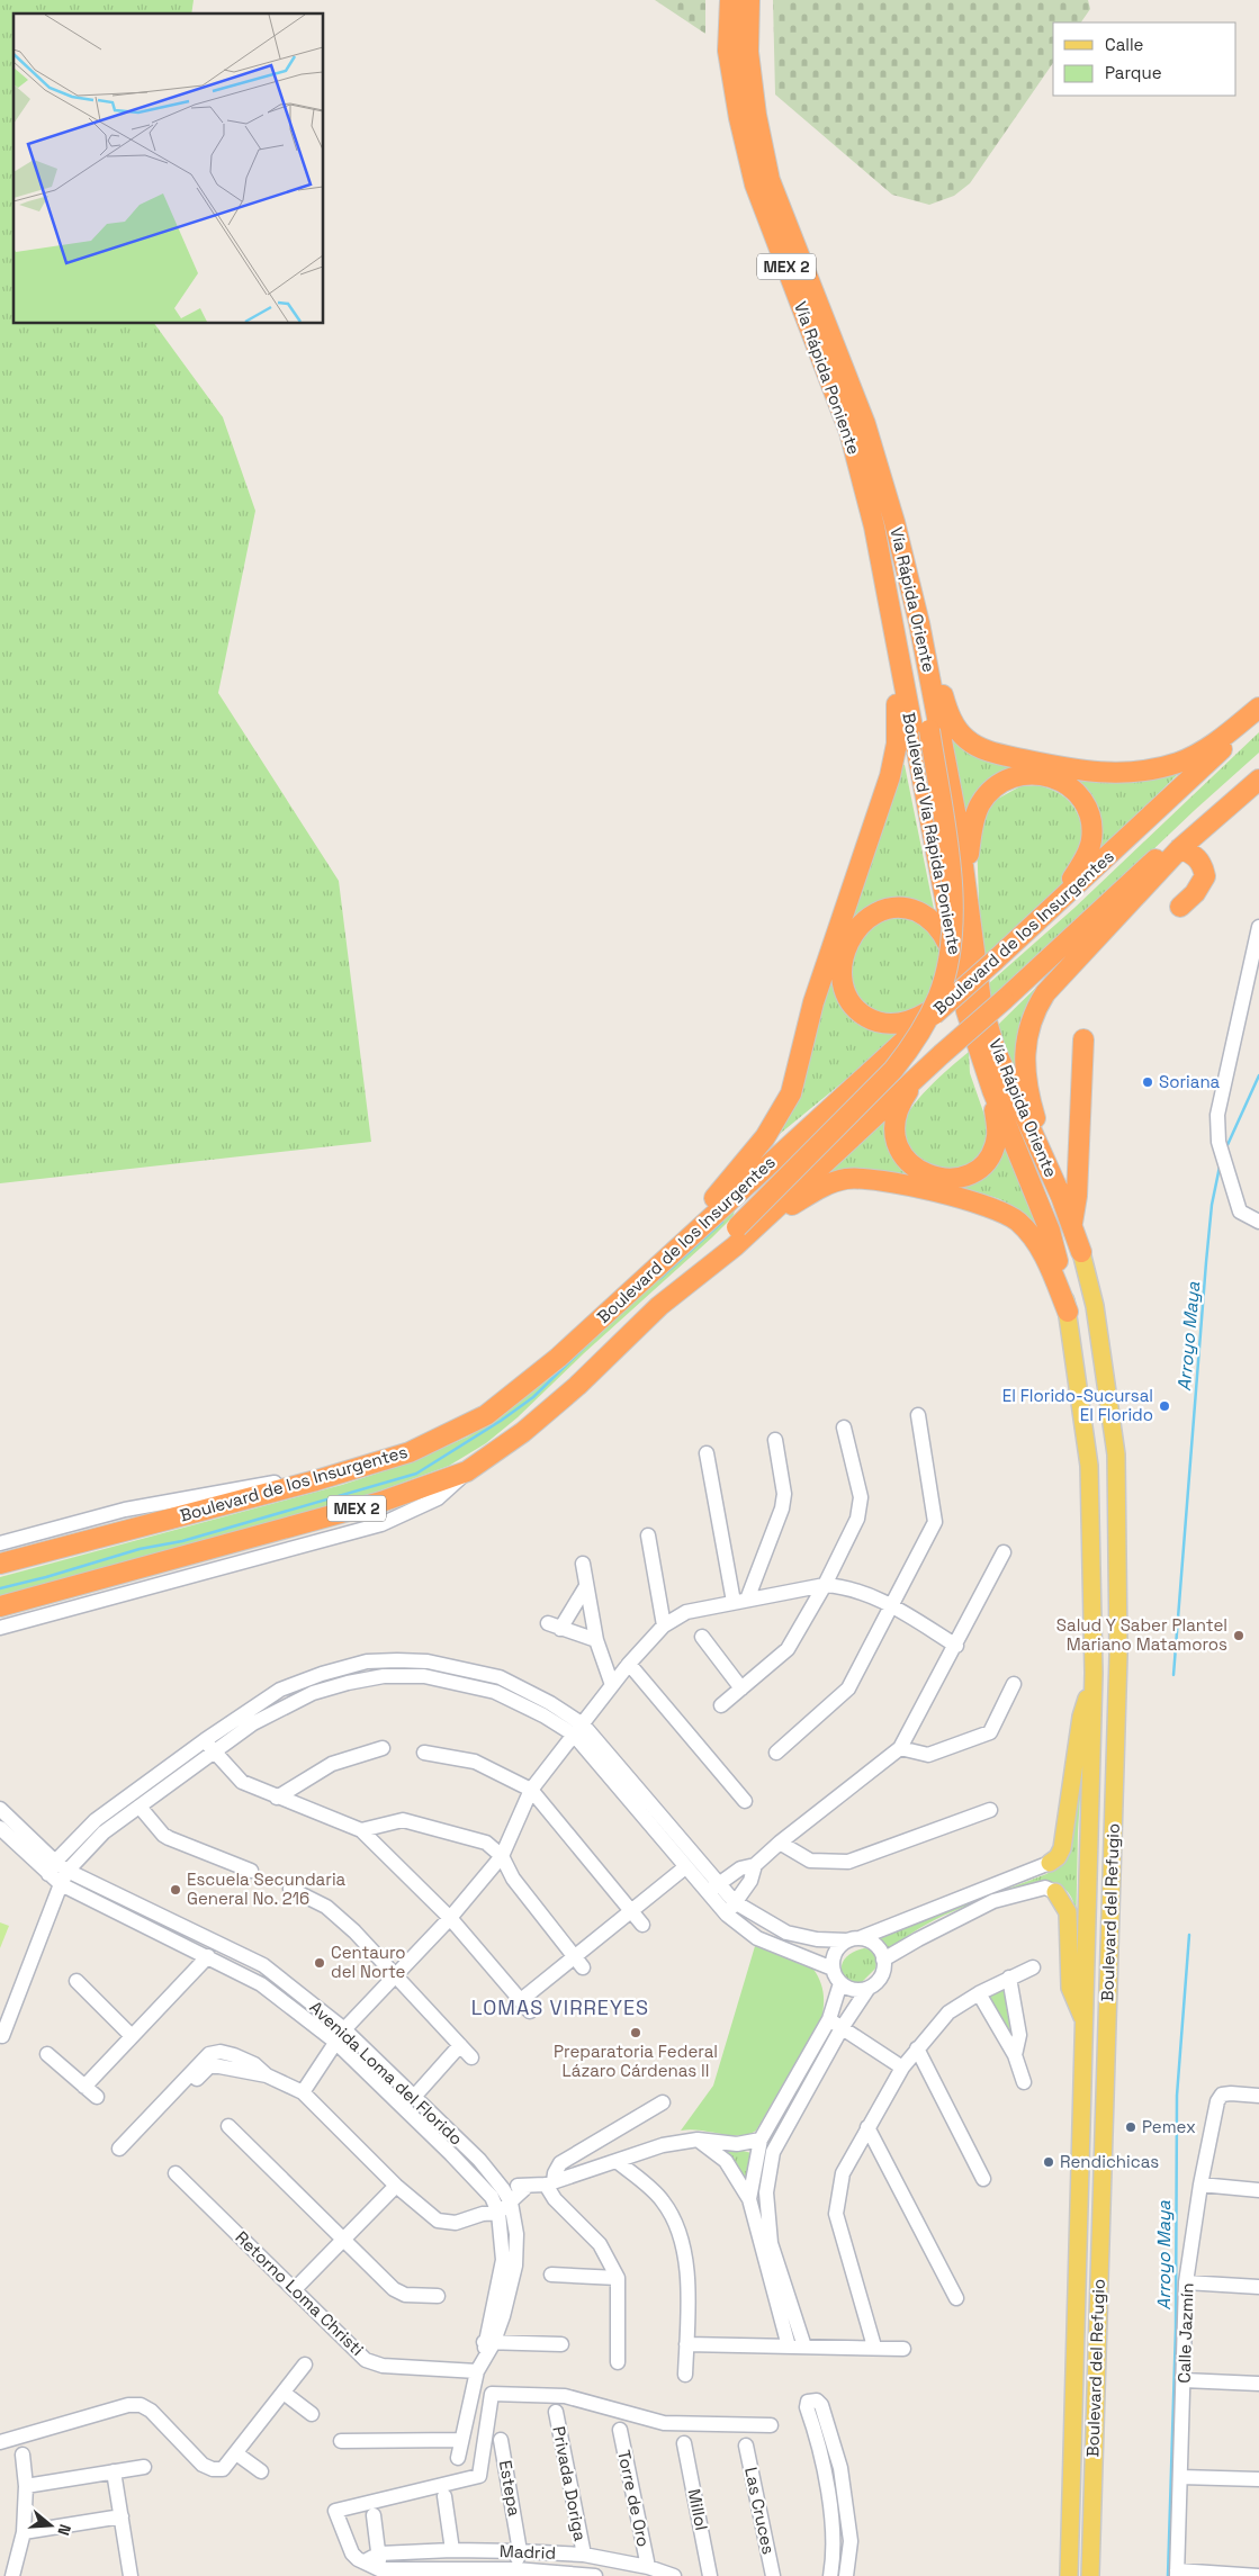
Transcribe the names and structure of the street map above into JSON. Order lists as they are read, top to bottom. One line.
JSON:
{"streets":{"highway":["MEX 2","Vía Rápida Poniente","Vía Rápida Oriente","Boulevard Vía Rápida Poniente","Boulevard de los Insurgentes"],"main road":["Boulevard del Refugio"],"street":["Avenida Loma del Florido","Retorno Loma Christi","Calle Jazmín","Privada Doriga","Estepa","Torre de Oro","Millol","Las Cruces","Madrid"]},"crossings":[["Vía Rápida Poniente","Boulevard Vía Rápida Poniente"],["Boulevard Vía Rápida Poniente","Boulevard del Refugio"],["Avenida Loma del Florido","Retorno Loma Christi"],["Privada Doriga","Madrid"],["Estepa","Madrid"],["Torre de Oro","Madrid"]],"districts":["LOMAS VIRREYES"],"water":["Arroyo Maya"],"places":["Soriana","El Florido-Sucursal El Florido","Salud Y Saber Plantel Mariano Matamoros","Escuela Secundaria General No. 216","Centauro del Norte","Preparatoria Federal Lázaro Cárdenas ll","Pemex","Rendichicas"],"legend":["Calle","Parque"],"north":"right"}
